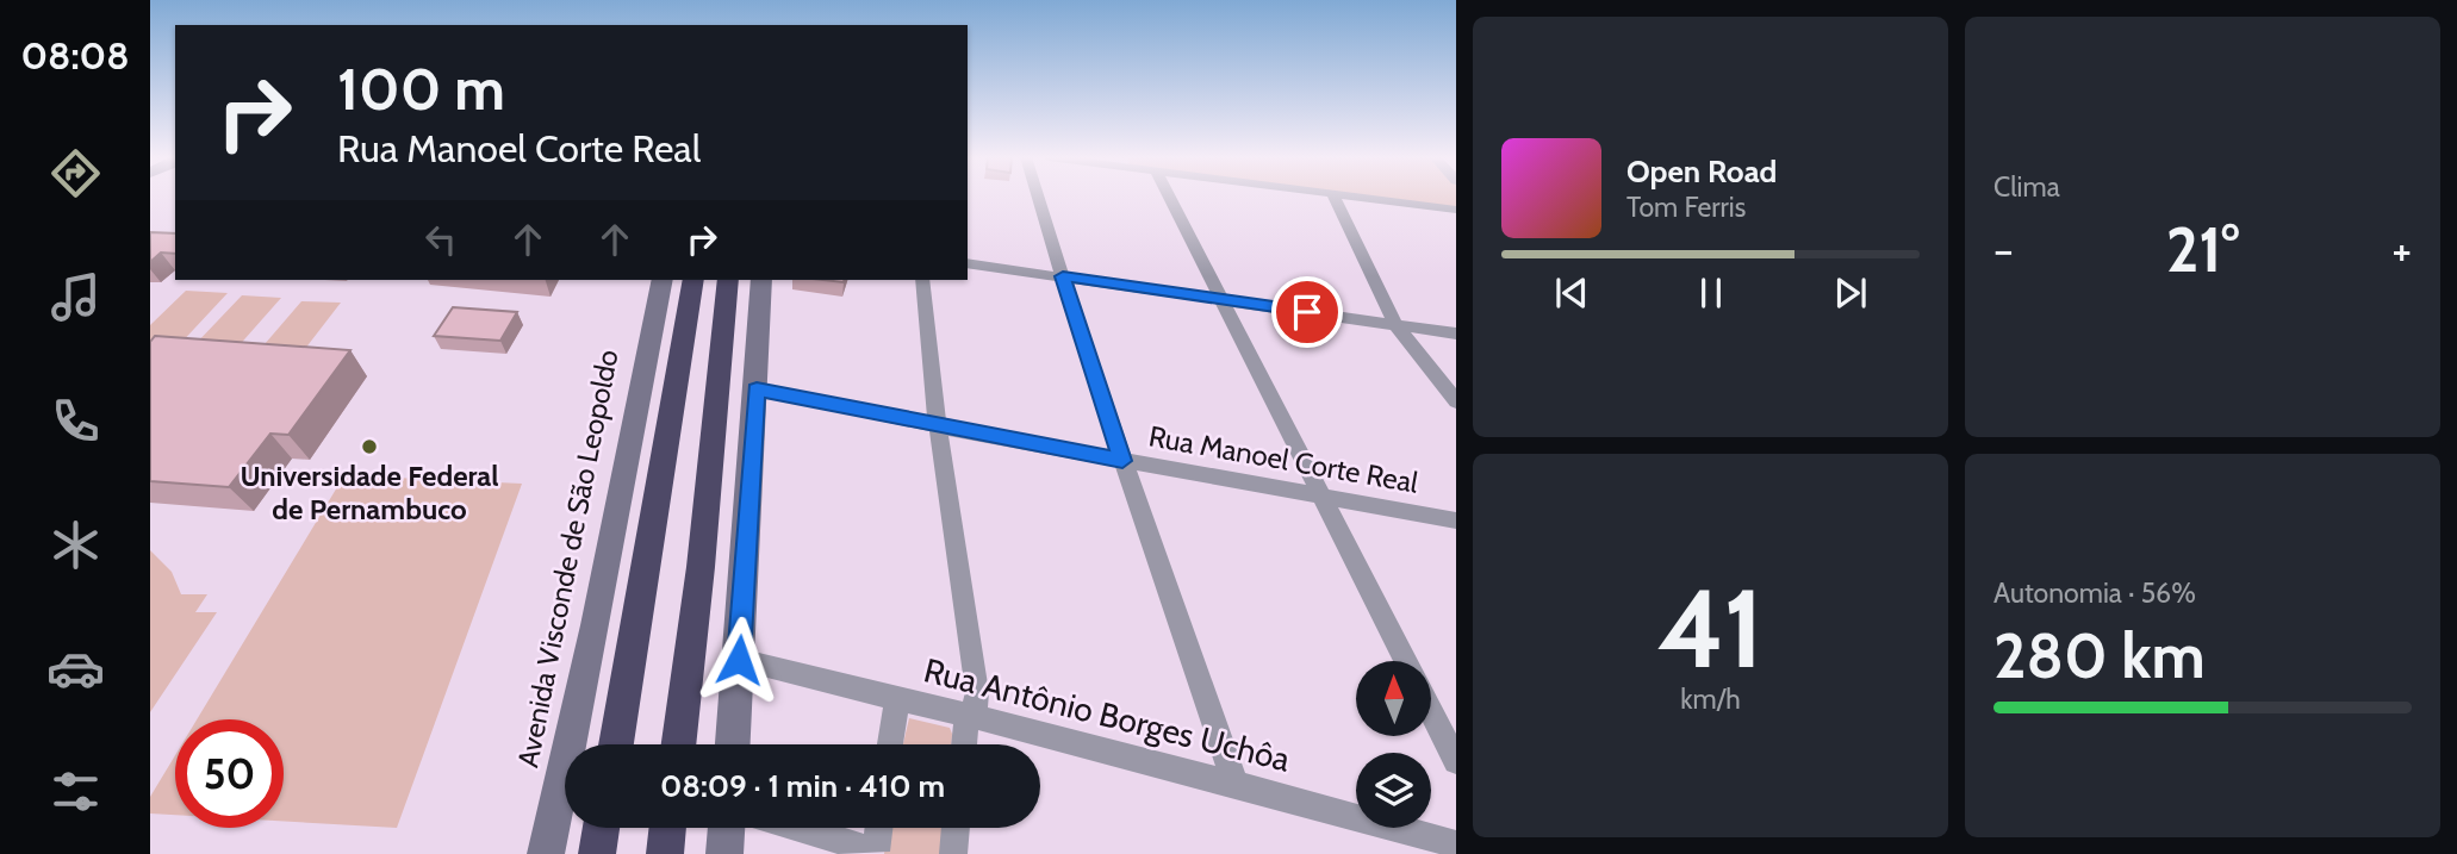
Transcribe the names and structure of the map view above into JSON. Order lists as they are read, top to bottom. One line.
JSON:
{"streets":{"main road":["Avenida Visconde de São Leopoldo"],"street":["Rua Manoel Corte Real","Rua Antônio Borges Uchôa"]},"places":["Universidade Federal de Pernambuco"],"north":"top","page":{"tabs":"08:08","tile":["Clima",["41","km/h"],["Autonomia · 56%","280 km"]],"turn":["100 m","Rua Manoel Corte Real"],"song":["Open Road","Tom Ferris"],"heat":["−","21°","+"],"limit":"50","trip":"08:09 · 1 min · 410 m"}}
